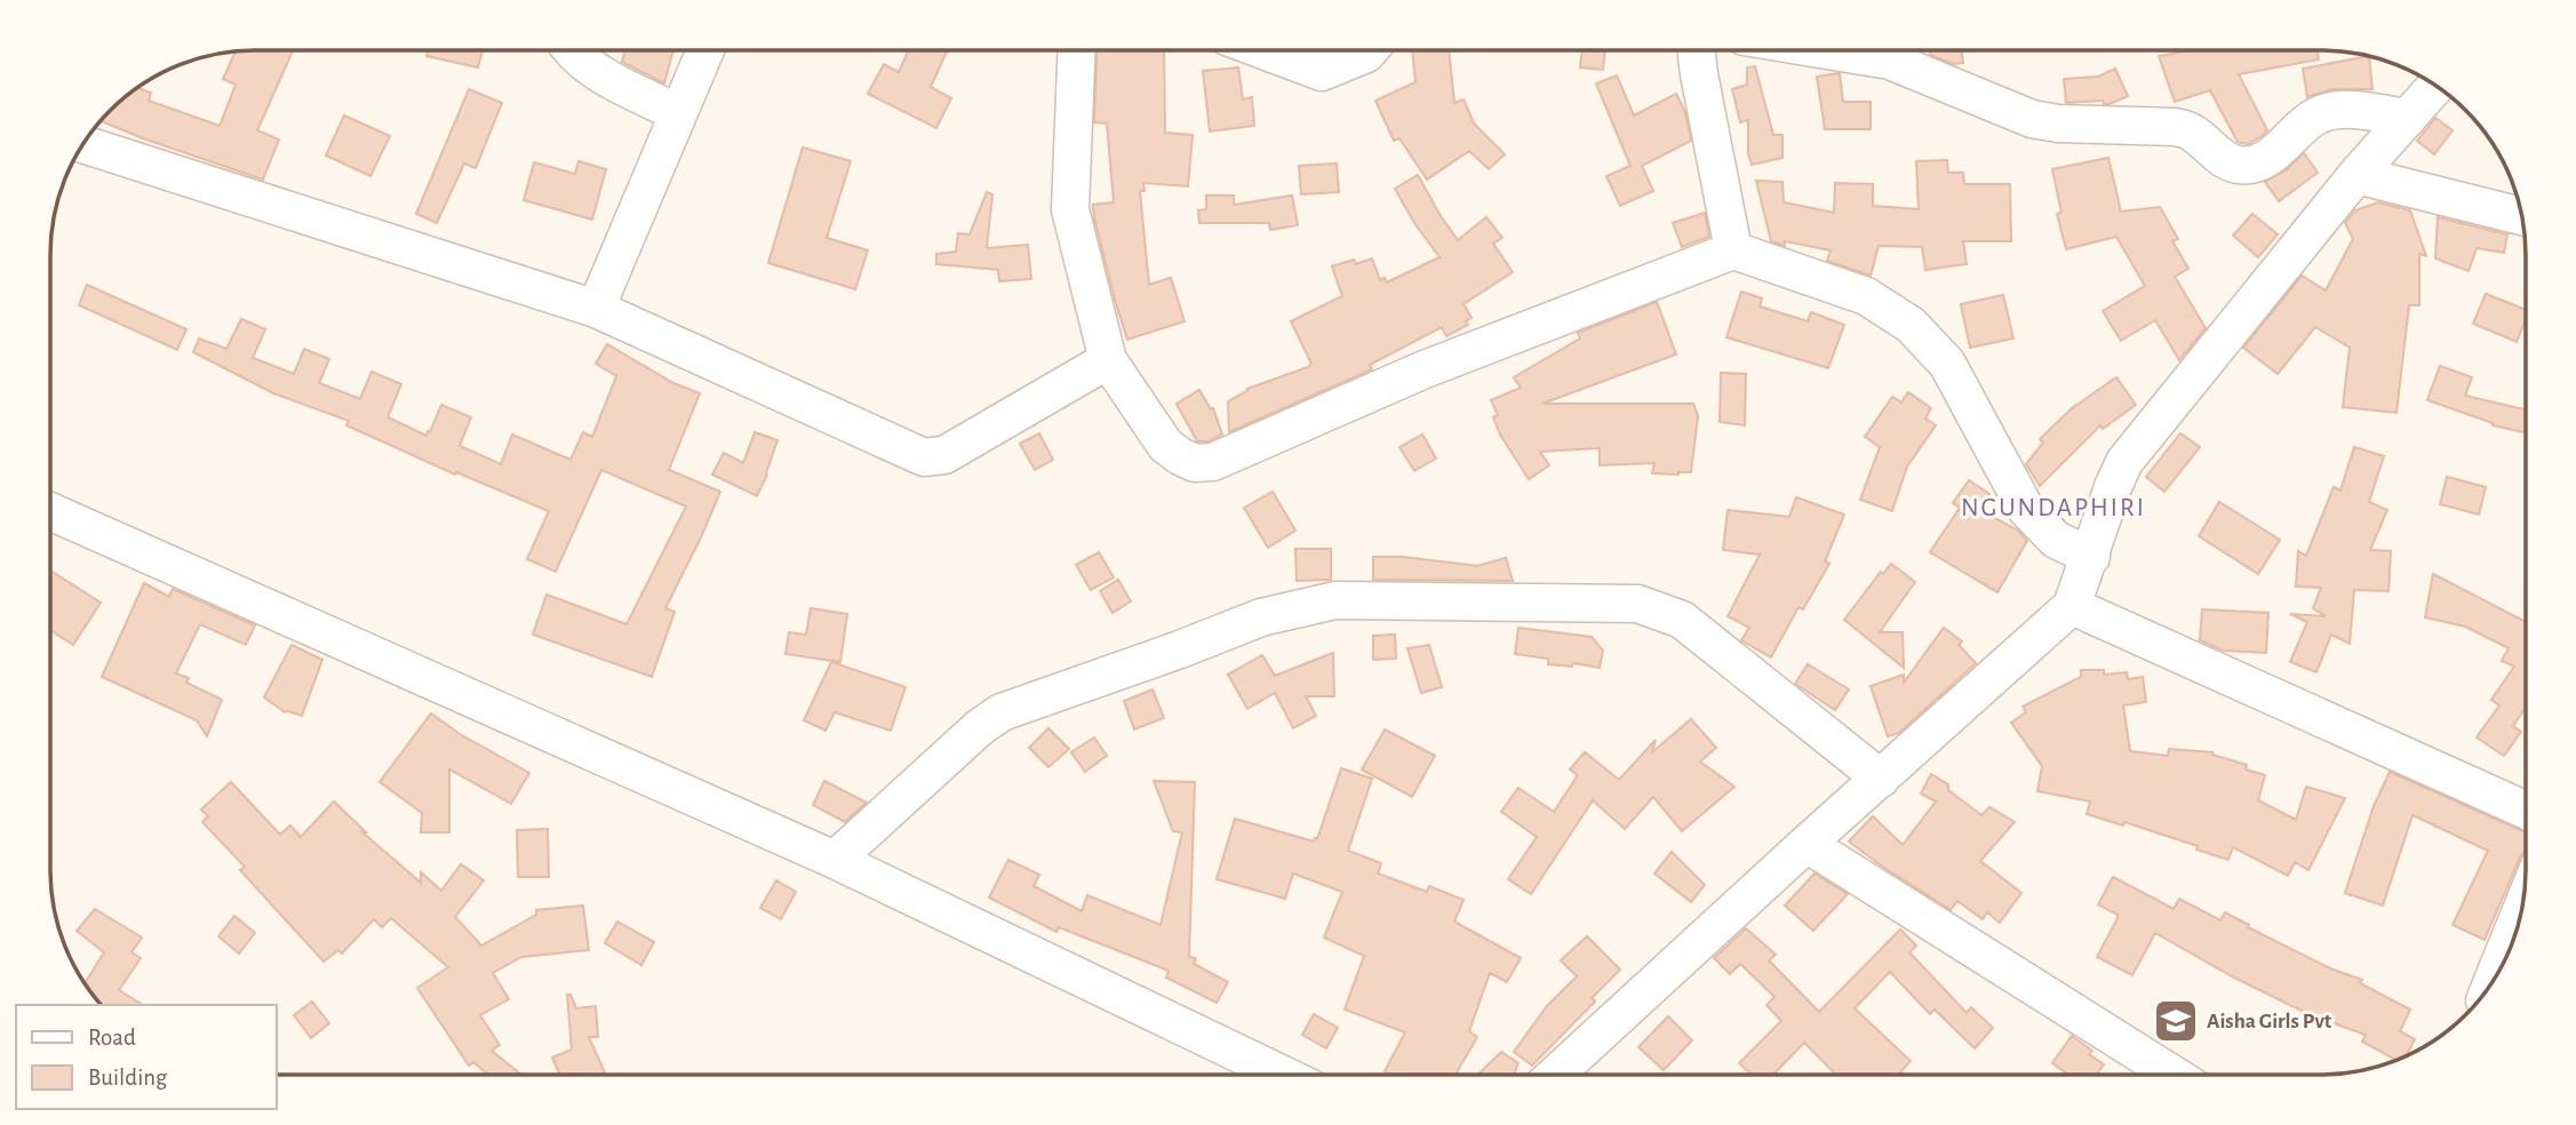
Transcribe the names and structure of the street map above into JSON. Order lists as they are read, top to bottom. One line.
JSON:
{"districts":["NGUNDAPHIRI"],"places":{"school or university":["Aisha Girls Pvt"]},"legend":["Road","Building"]}
